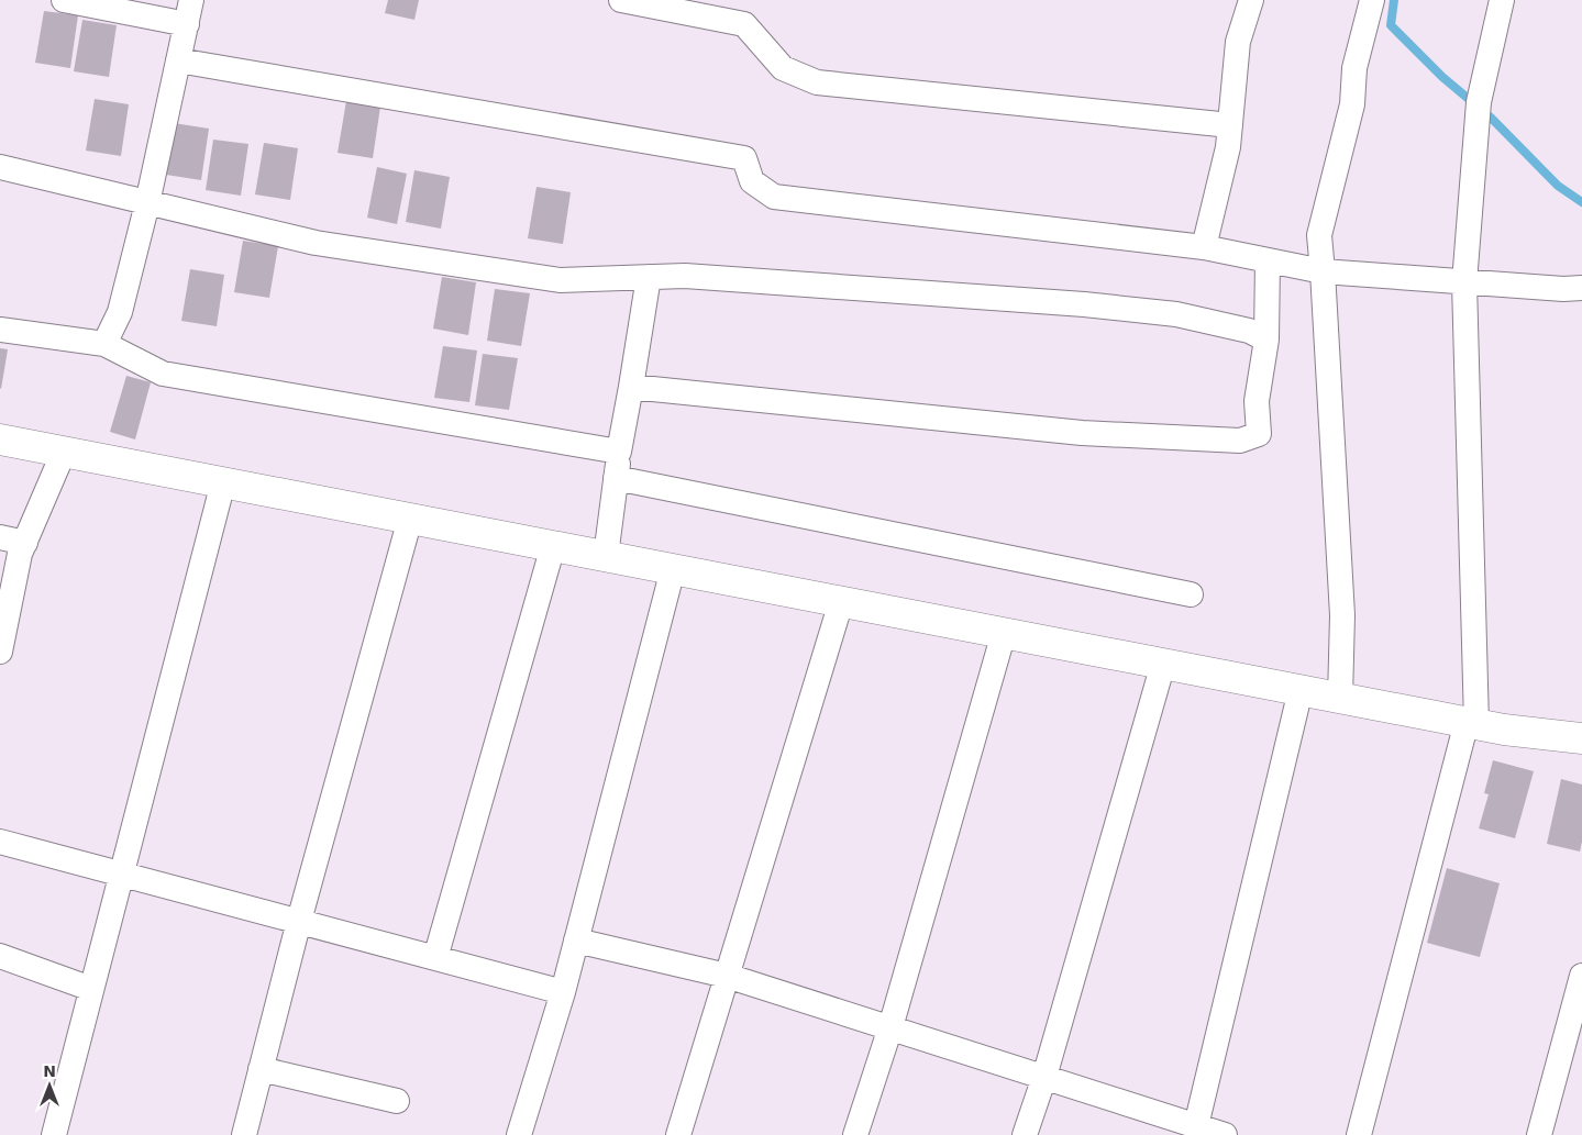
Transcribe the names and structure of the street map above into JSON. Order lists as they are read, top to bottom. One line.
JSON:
{"north":"top"}
